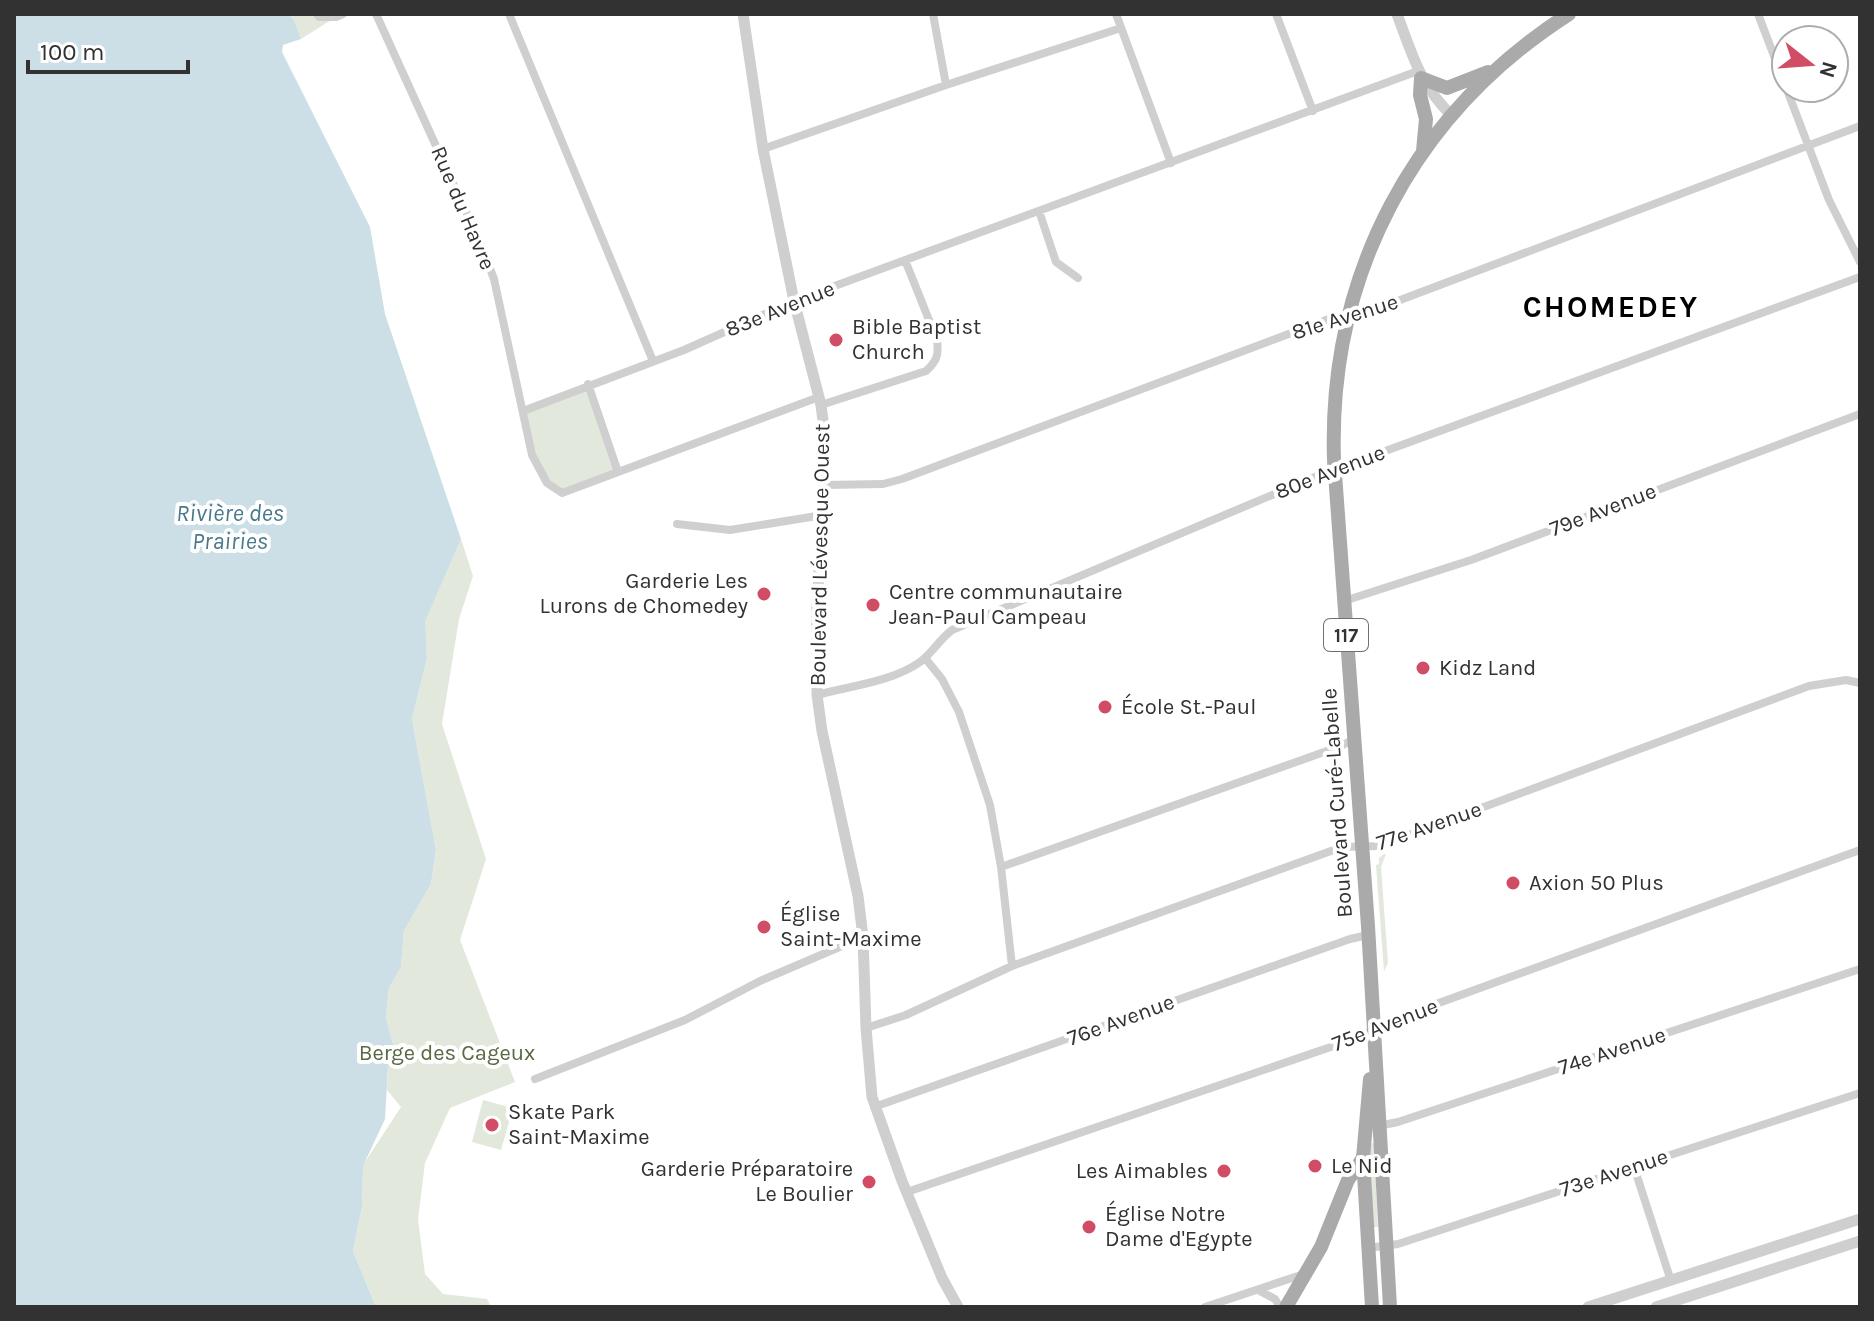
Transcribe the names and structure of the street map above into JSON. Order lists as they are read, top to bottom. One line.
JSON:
{"streets":{"main road":["117","Boulevard Curé-Labelle"],"street":["Rue du Havre","83e Avenue","81e Avenue","80e Avenue","79e Avenue","Boulevard Lévesque Ouest","77e Avenue","76e Avenue","75e Avenue","74e Avenue","73e Avenue"]},"crossings":[["Rue du Havre","83e Avenue"],["83e Avenue","Boulevard Lévesque Ouest"],["81e Avenue","Boulevard Lévesque Ouest"],["81e Avenue","Boulevard Curé-Labelle"],["80e Avenue","Boulevard Lévesque Ouest"],["80e Avenue","Boulevard Curé-Labelle"],["79e Avenue","Boulevard Curé-Labelle"],["Boulevard Lévesque Ouest","77e Avenue"],["Boulevard Lévesque Ouest","76e Avenue"],["Boulevard Lévesque Ouest","75e Avenue"],["Boulevard Curé-Labelle","77e Avenue"],["Boulevard Curé-Labelle","76e Avenue"],["Boulevard Curé-Labelle","75e Avenue"],["Boulevard Curé-Labelle","74e Avenue"],["Boulevard Curé-Labelle","73e Avenue"]],"districts":["CHOMEDEY"],"water":["Rivière des Prairies"],"parks":["Berge des Cageux"],"places":["Bible Baptist Church","Garderie Les Lurons de Chomedey","Centre communautaire Jean-Paul Campeau","Kidz Land","École St.-Paul","Axion 50 Plus","Église Saint-Maxime","Skate Park Saint-Maxime","Le Nid","Les Aimables","Garderie Préparatoire Le Boulier","Église Notre Dame d'Egypte"],"scale_bar":"100 m","north":"right"}
